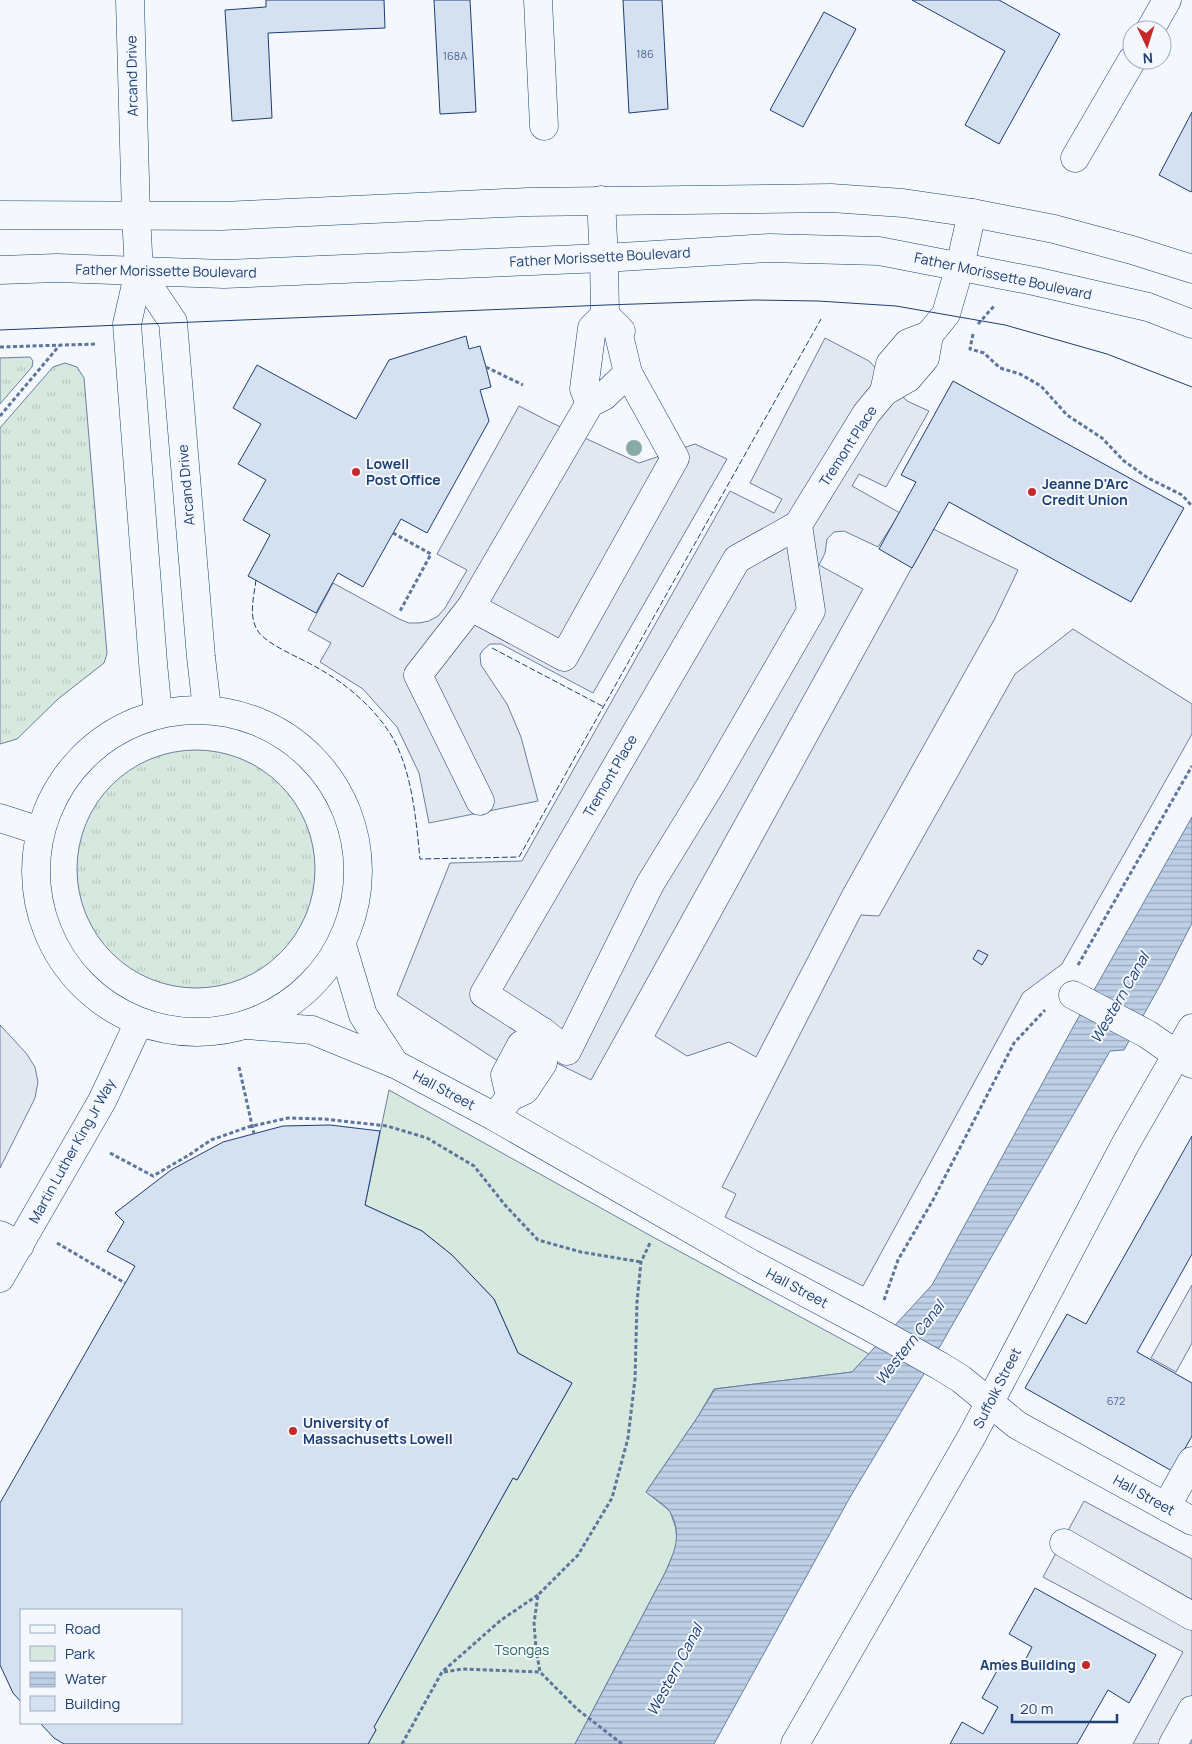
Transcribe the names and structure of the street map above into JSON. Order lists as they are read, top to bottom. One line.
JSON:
{"streets":{"street":["Arcand Drive","Father Morissette Boulevard","Tremont Place","Hall Street","Martin Luther King Jr Way","Suffolk Street"]},"crossings":[["Arcand Drive","Father Morissette Boulevard"],["Father Morissette Boulevard","Tremont Place"],["Hall Street","Suffolk Street"]],"water":["Western Canal"],"parks":["Tsongas"],"places":["Lowell Post Office","Jeanne D'Arc Credit Union","University of Massachusetts Lowell","Ames Building"],"house_numbers":["186","168A","672"],"legend":["Road","Park","Water","Building"],"scale_bar":"20 m","north":"bottom"}
